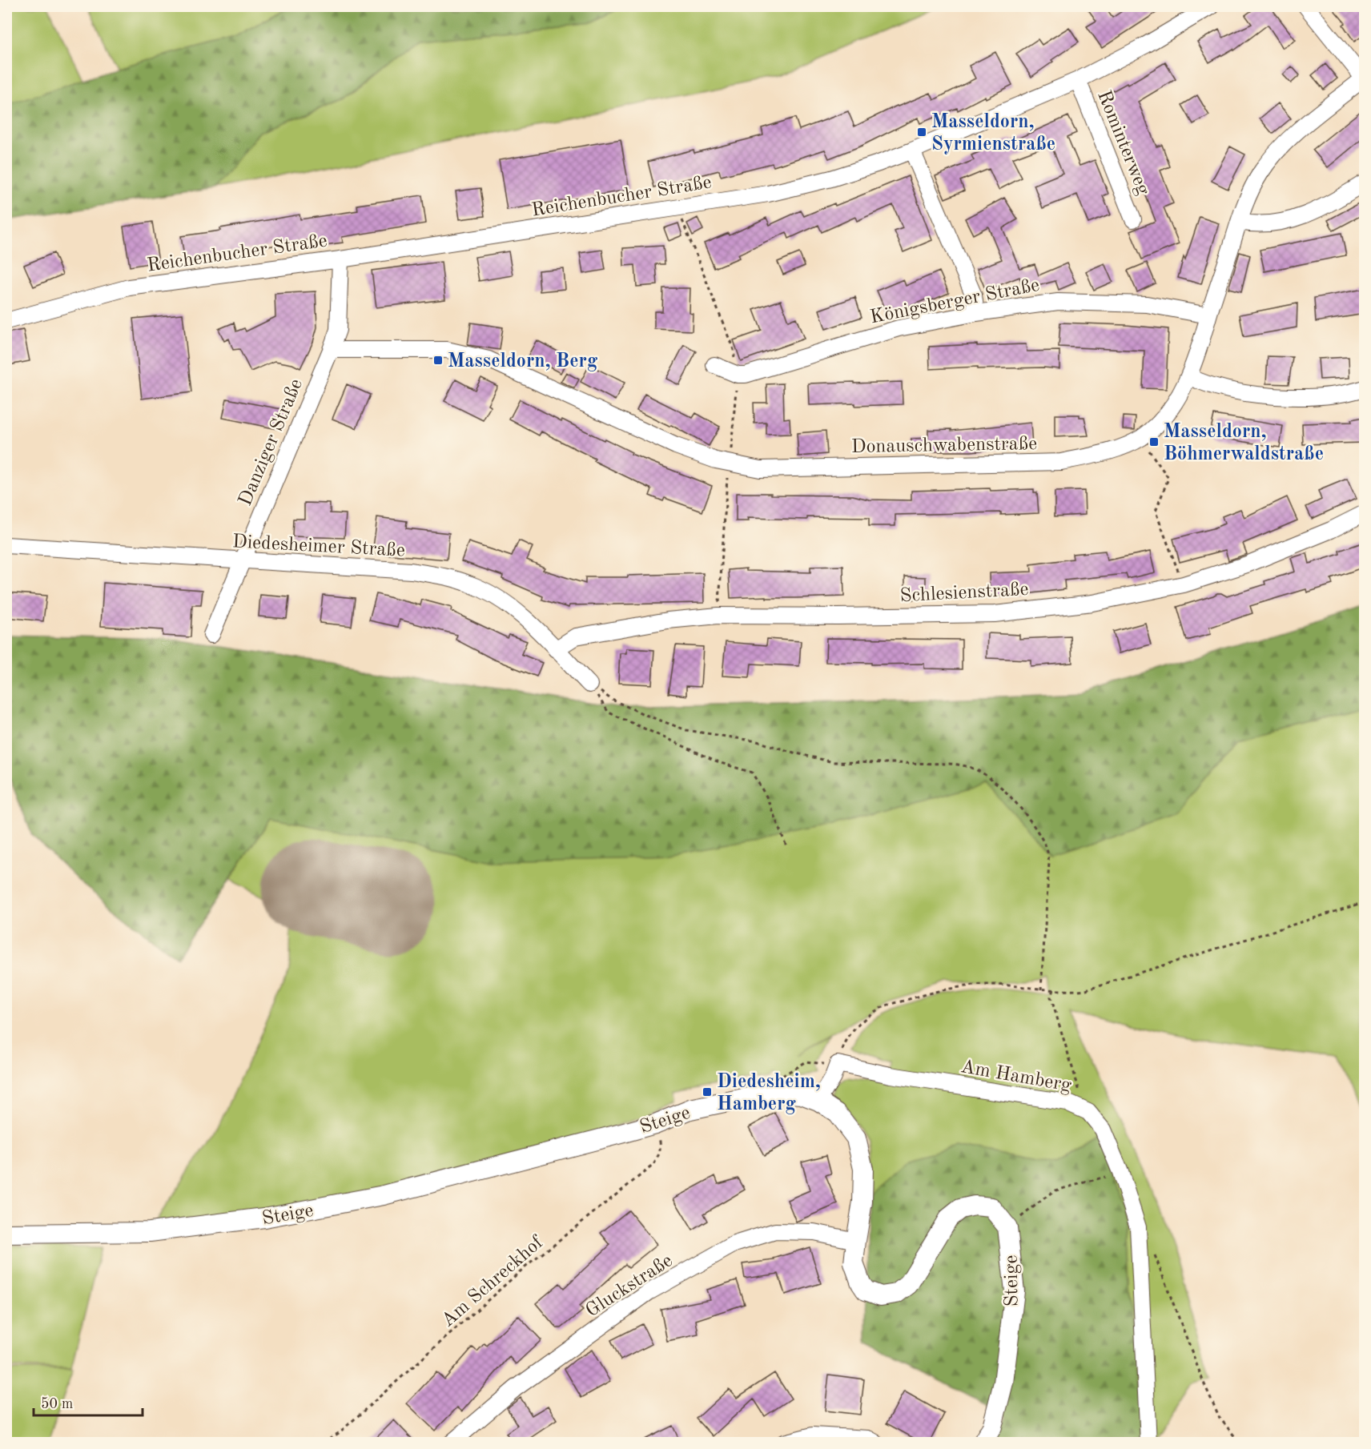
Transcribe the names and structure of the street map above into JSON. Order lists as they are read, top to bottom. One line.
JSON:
{"streets":{"street":["Rominterweg","Reichenbucher Straße","Königsberger Straße","Danziger Straße","Donauschwabenstraße","Diedesheimer Straße","Schlesienstraße","Am Hamberg","Steige","Gluckstraße"],"path":["Am Schreckhof"]},"crossings":[["Rominterweg","Reichenbucher Straße"],["Reichenbucher Straße","Danziger Straße"],["Königsberger Straße","Donauschwabenstraße"],["Danziger Straße","Donauschwabenstraße"],["Danziger Straße","Diedesheimer Straße"],["Diedesheimer Straße","Schlesienstraße"],["Steige","Gluckstraße"]],"places":{"transit":["Masseldorn, Syrmienstraße","Masseldorn, Berg","Masseldorn, Böhmerwaldstraße","Diedesheim, Hamberg"]},"scale_bar":"50 m"}
